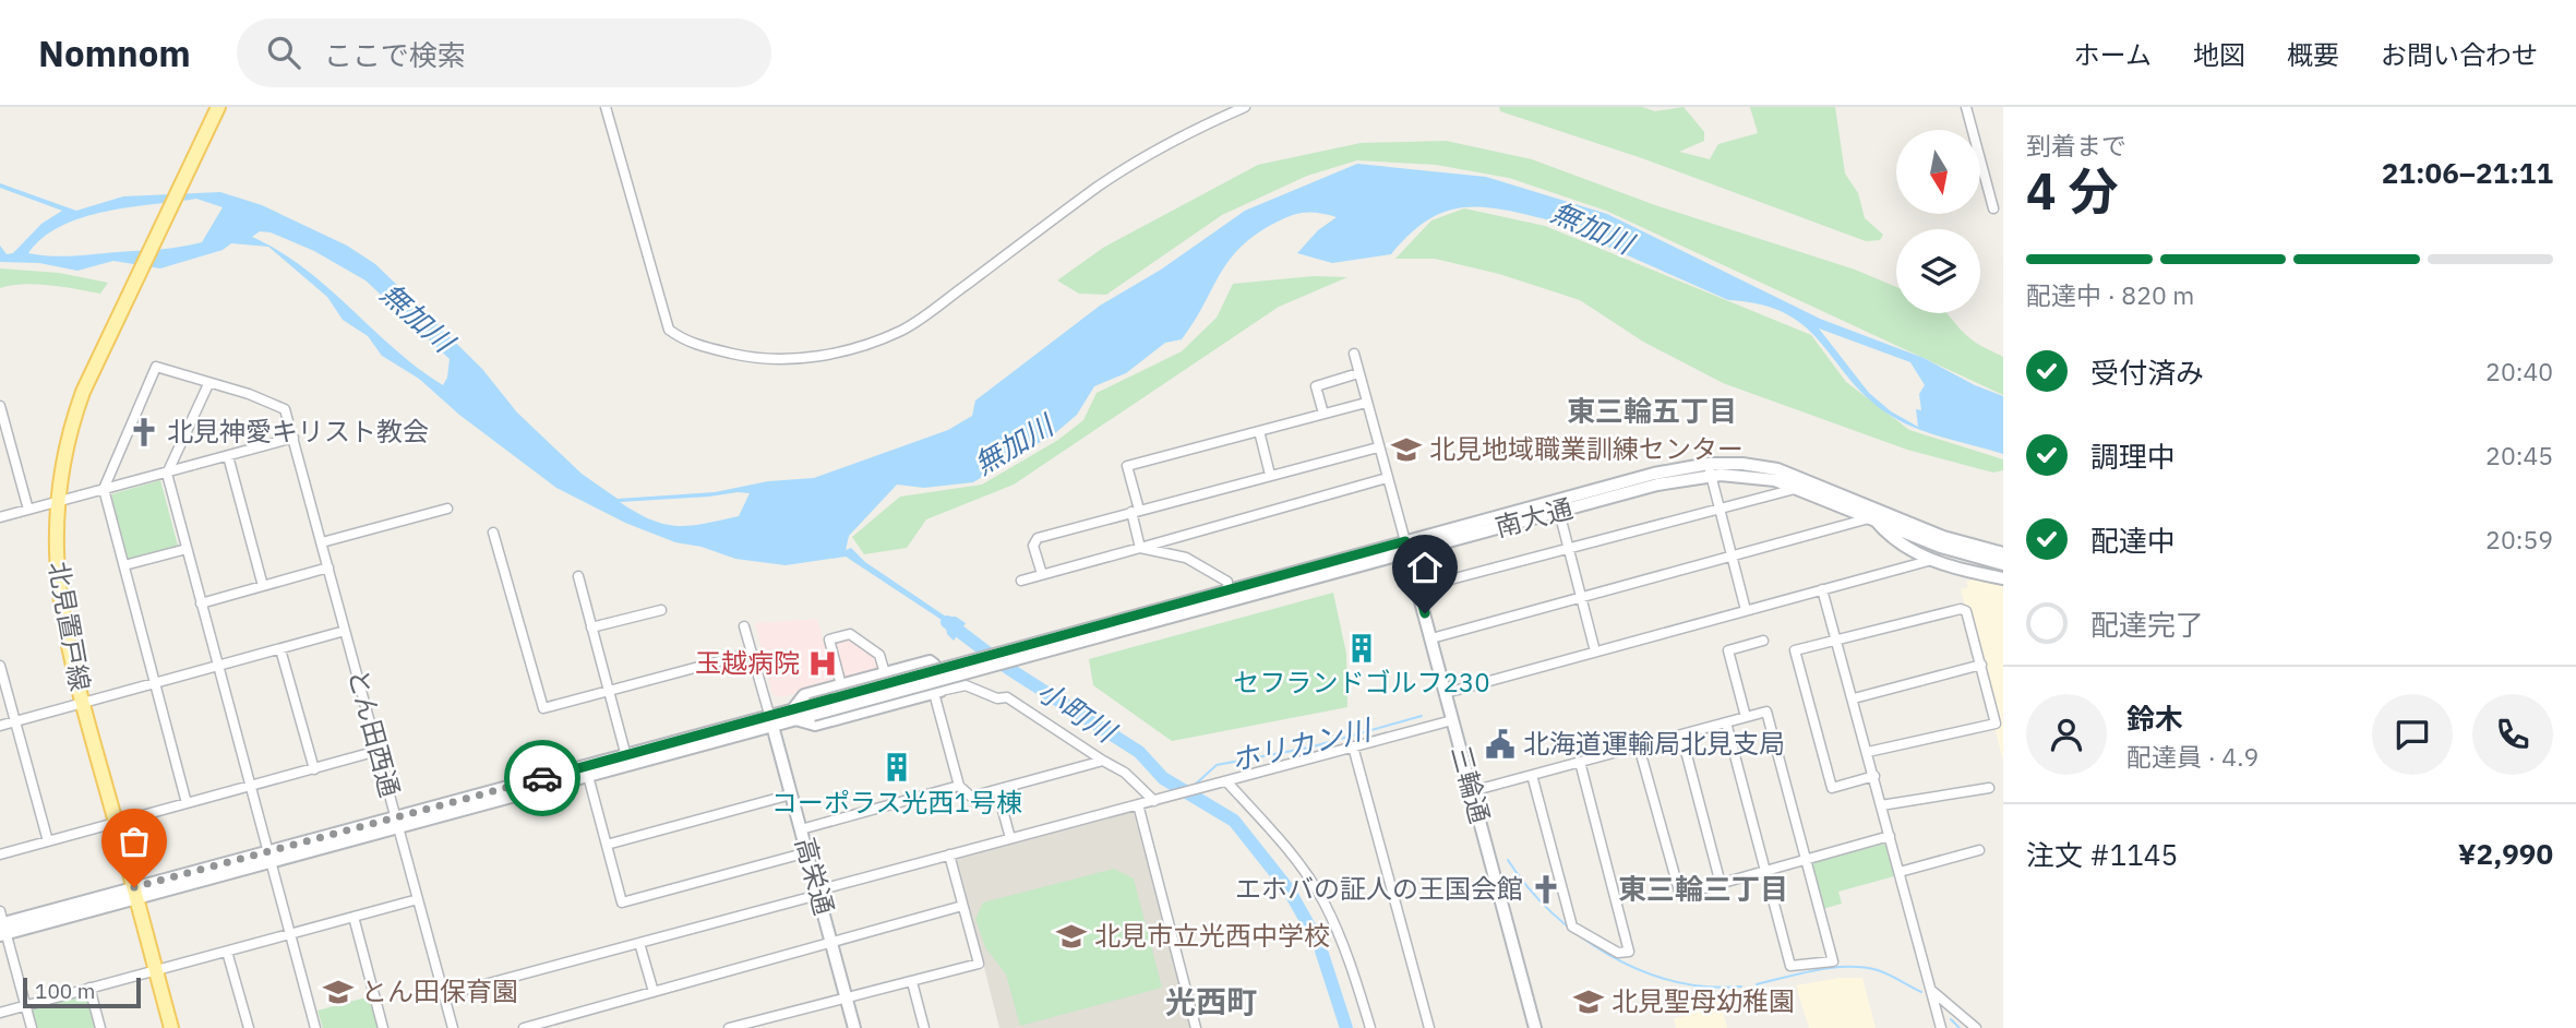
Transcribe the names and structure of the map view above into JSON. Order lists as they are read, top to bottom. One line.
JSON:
{"streets":{"main road":["北見置戸線"],"street":["南大通","とん田西通","三輪通","高栄通"]},"crossings":[["南大通","北見置戸線"],["南大通","とん田西通"],["南大通","三輪通"],["南大通","高栄通"]],"districts":["東三輪五丁目","東三輪三丁目","光西町"],"water":["無加川","小町川","ホリカン川"],"places":{"church":["北見神愛キリスト教会","エホバの証人の王国会館"],"school or university":["北見地域職業訓練センター","北見市立光西中学校","とん田保育園","北見聖母幼稚園"],"building":["セフランドゴルフ230","コーポラス光西1号棟"],"hospital":["玉越病院"],"public building":["北海道運輸局北見支局"]},"scale_bar":"100 m","north":"bottom","page":{"header":"Nomnom","search":"ここで検索","nav":["ホーム","地図","概要","お問い合わせ"],"heading":["4 分","到着まで","21:06–21:11"],"panel":["鈴木","配達員 · 4.9","注文 #1145","¥2,990"],"bar":"配達中 · 820 m","list":[["受付済み","20:40"],["調理中","20:45"],["配達中","20:59"],"配達完了"],"scale":"100 m"}}
